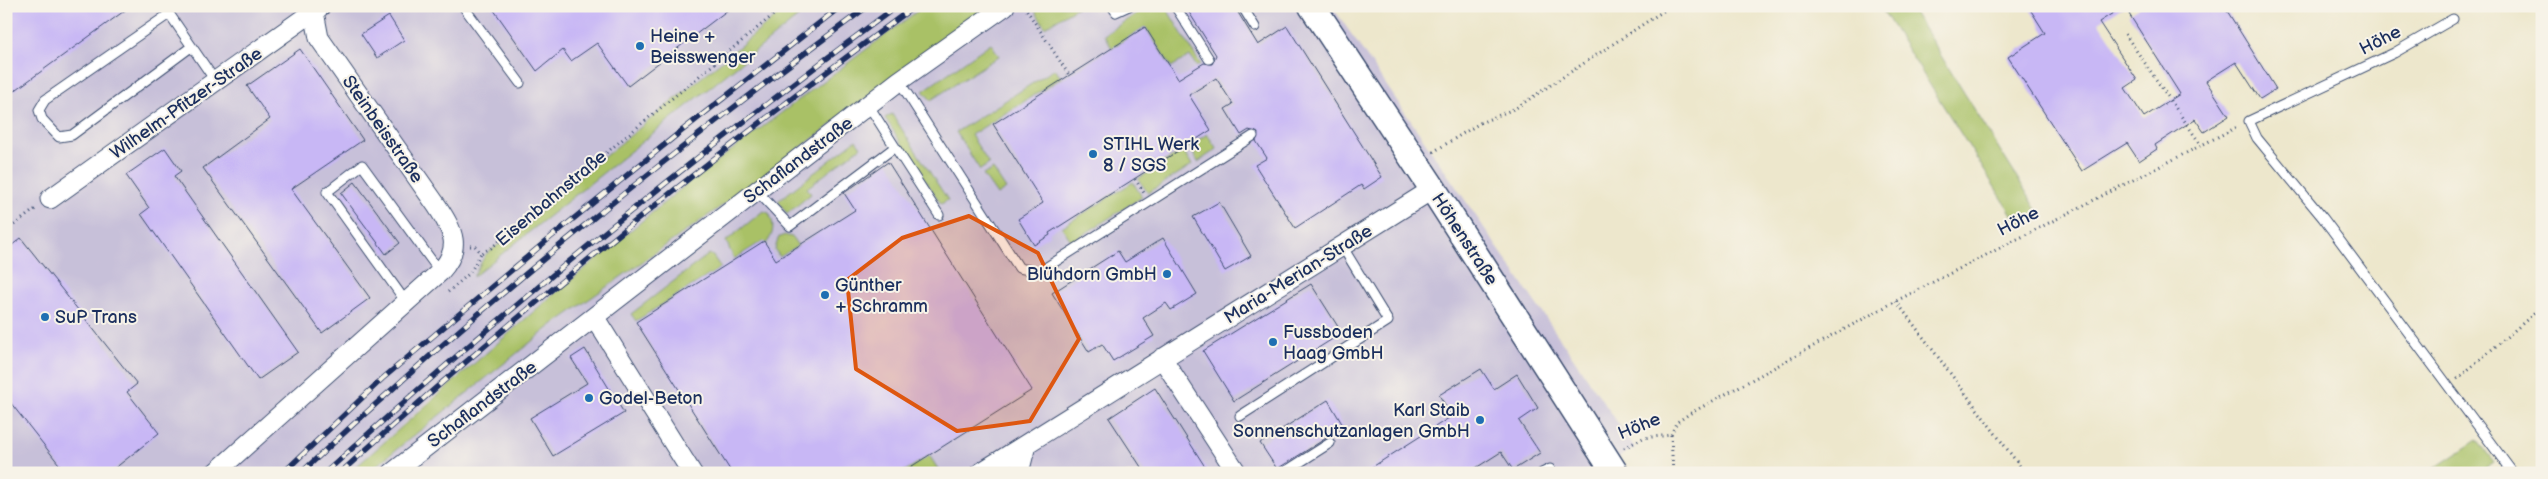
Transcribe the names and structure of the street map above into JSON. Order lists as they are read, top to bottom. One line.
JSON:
{"streets":{"main road":["Höhenstraße"],"street":["Wilhelm-Pfitzer-Straße","Steinbeisstraße","Schaflandstraße","Maria-Merian-Straße"],"lane":["Höhe"],"path":["Eisenbahnstraße"]},"crossings":[["Höhe","Höhenstraße"],["Wilhelm-Pfitzer-Straße","Steinbeisstraße"],["Steinbeisstraße","Eisenbahnstraße"],["Höhenstraße","Maria-Merian-Straße"]],"places":["Heine + Beisswenger","STIHL Werk 8 / SGS","Blühdorn GmbH","Günther + Schramm","SuP Trans","Fussboden Haag GmbH","Godel-Beton","Karl Staib Sonnenschutzanlagen GmbH"]}
